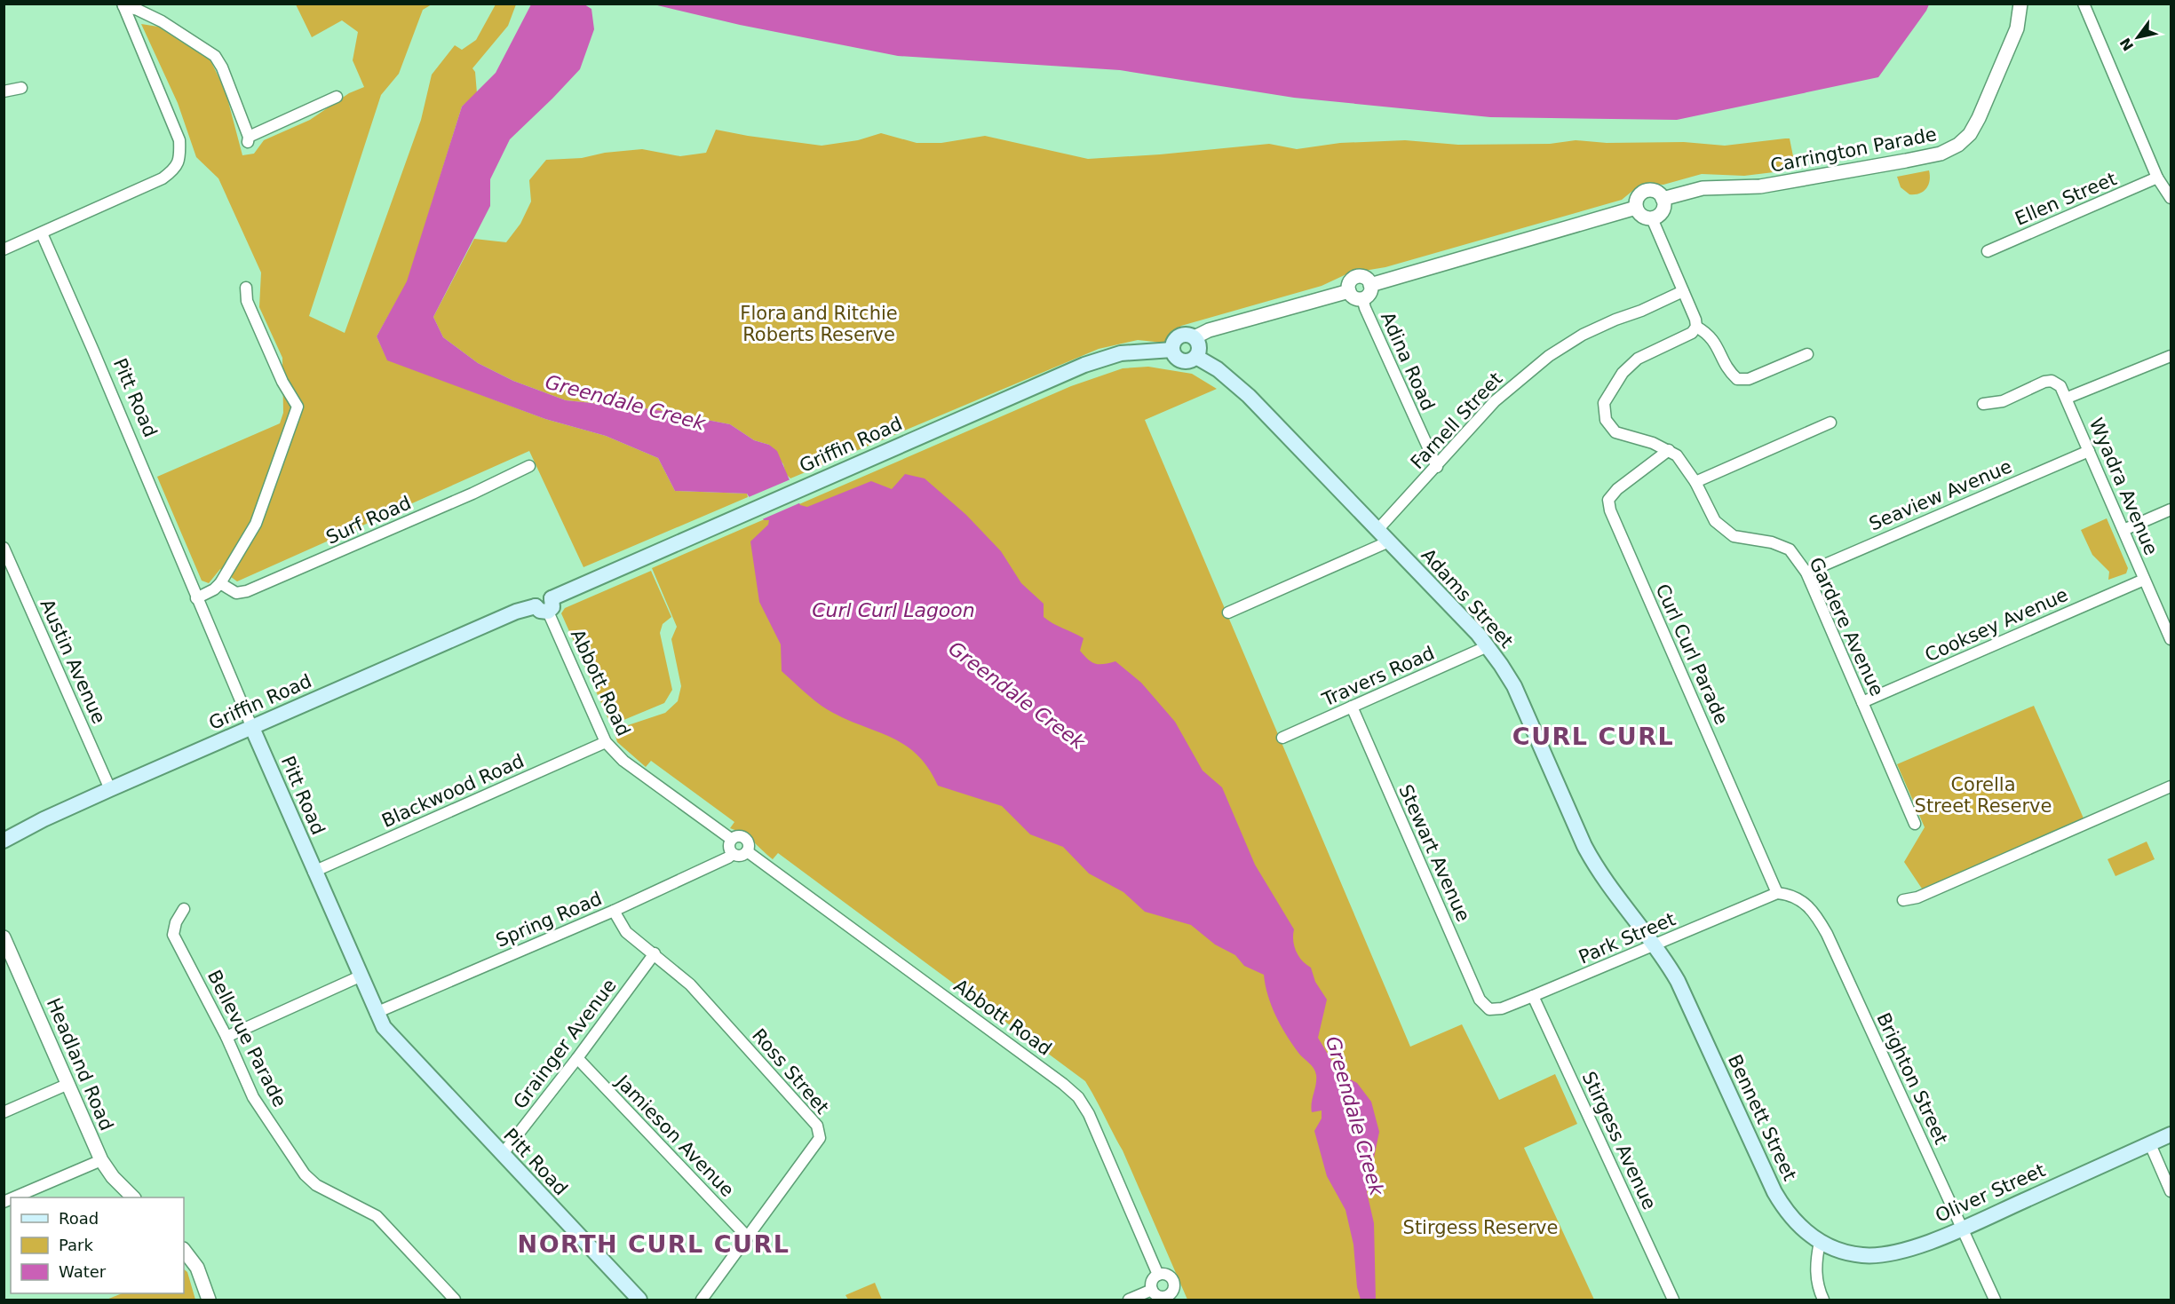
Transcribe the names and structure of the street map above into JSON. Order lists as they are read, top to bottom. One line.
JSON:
{"streets":{"main road":["Pitt Road","Griffin Road","Adams Street","Bennett Street","Oliver Street"],"street":["Carrington Parade","Ellen Street","Adina Road","Farnell Street","Wyadra Avenue","Seaview Avenue","Surf Road","Cooksey Avenue","Gardere Avenue","Curl Curl Parade","Austin Avenue","Travers Road","Abbott Road","Blackwood Road","Stewart Avenue","Spring Road","Park Street","Bellevue Parade","Grainger Avenue","Headland Road","Ross Street","Brighton Street","Jamieson Avenue","Stirgess Avenue"]},"crossings":[["Adina Road","Farnell Street"],["Pitt Road","Griffin Road"],["Pitt Road","Blackwood Road"],["Pitt Road","Spring Road"],["Pitt Road","Grainger Avenue"],["Farnell Street","Adams Street"],["Griffin Road","Adams Street"],["Griffin Road","Austin Avenue"],["Griffin Road","Abbott Road"],["Wyadra Avenue","Seaview Avenue"],["Wyadra Avenue","Cooksey Avenue"],["Seaview Avenue","Gardere Avenue"],["Adams Street","Travers Road"],["Adams Street","Park Street"],["Adams Street","Bennett Street"],["Cooksey Avenue","Gardere Avenue"],["Gardere Avenue","Curl Curl Parade"],["Curl Curl Parade","Park Street"],["Curl Curl Parade","Brighton Street"],["Travers Road","Stewart Avenue"],["Abbott Road","Blackwood Road"],["Abbott Road","Spring Road"],["Stewart Avenue","Park Street"],["Spring Road","Ross Street"],["Park Street","Brighton Street"],["Park Street","Bennett Street"],["Park Street","Stirgess Avenue"],["Grainger Avenue","Ross Street"],["Grainger Avenue","Jamieson Avenue"],["Ross Street","Jamieson Avenue"],["Brighton Street","Oliver Street"],["Bennett Street","Oliver Street"]],"districts":["CURL CURL","NORTH CURL CURL"],"water":["Greendale Creek","Curl Curl Lagoon"],"parks":["Flora and Ritchie Roberts Reserve","Corella Street Reserve","Stirgess Reserve"],"legend":["Road","Park","Water"],"north":"bottom left"}
